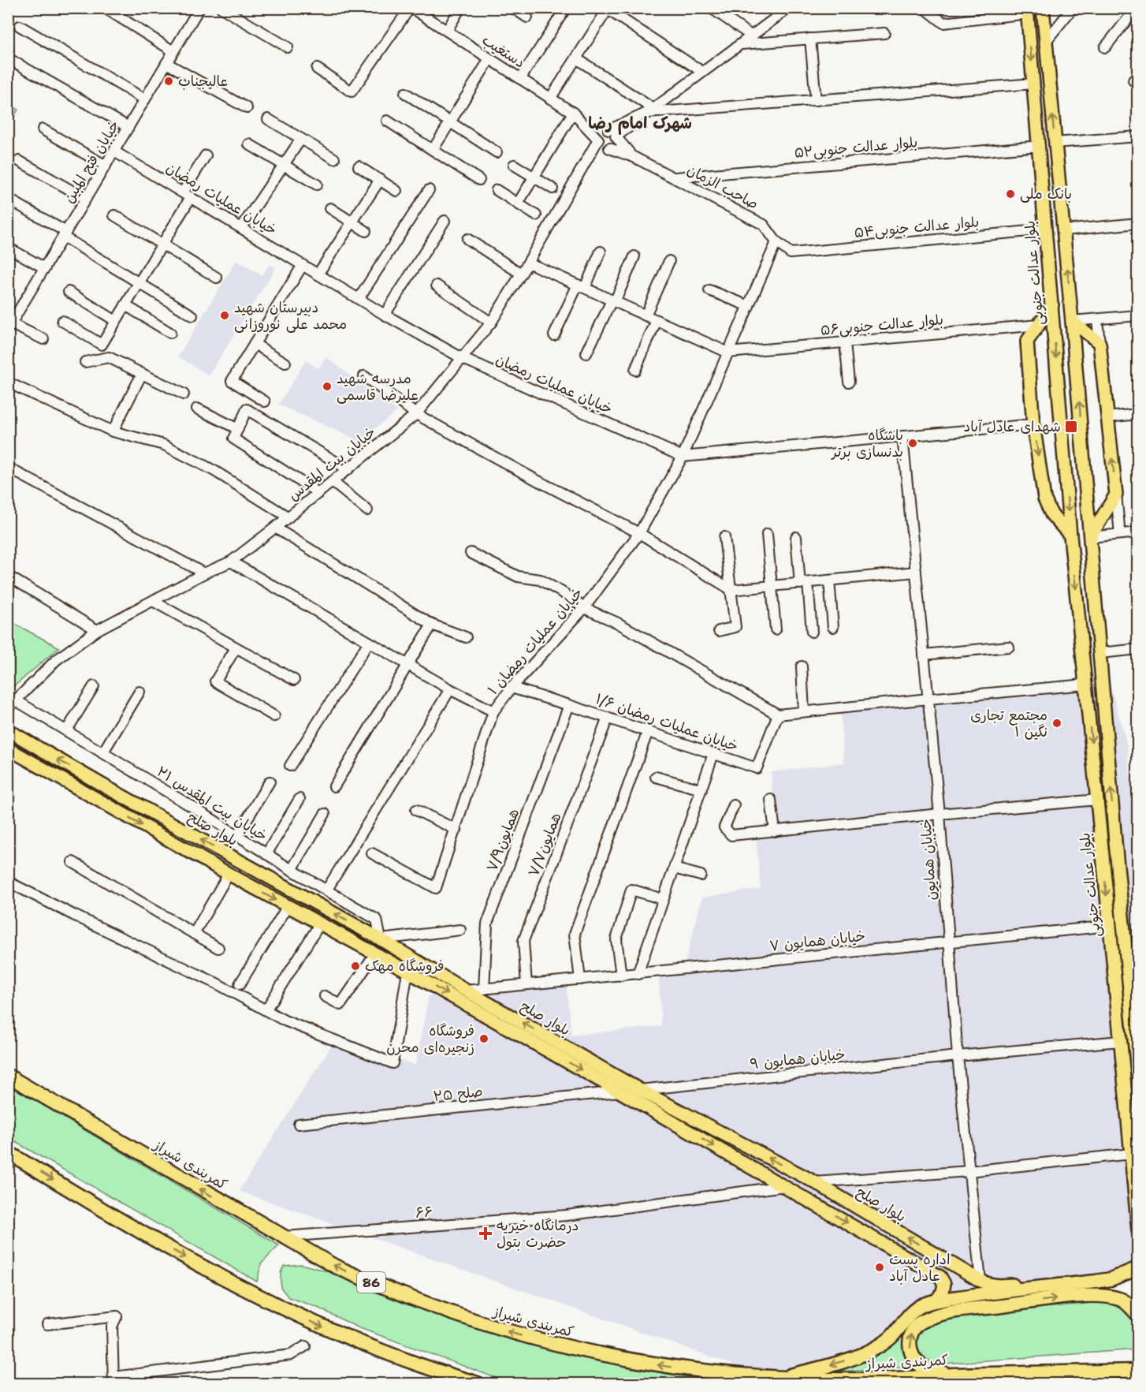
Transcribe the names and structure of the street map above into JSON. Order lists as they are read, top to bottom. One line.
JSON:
{"streets":{"highway":["کمربندی شیراز","86"],"main road":["بلوار عدالت جنوبی","بلوار صلح"],"street":["دستغیب","بلوار عدالت جنوبی۵۲","خیابان فتح المبین","صاحب الزمان","خیابان عملیات رمضان","بلوار عدالت جنوبی۵۴","بلوار عدالت جنوبی۵۶","خیابان بیت المقدس","خیابان عملیات رمضان ۱","خیابان عملیات رمضان ۱/۶","خیابان بیت المقدس ۲۱","همایون۷/۹","همایون۷/۷","خیابان همایون","خیابان همایون ۷","خیابان همایون ۹","صلح ۲۵","۶۶"]},"crossings":[["دستغیب","صاحب الزمان"],["دستغیب","خیابان بیت المقدس"],["بلوار عدالت جنوبی۵۲","صاحب الزمان"],["بلوار عدالت جنوبی۵۲","بلوار عدالت جنوبی"],["خیابان فتح المبین","خیابان عملیات رمضان"],["صاحب الزمان","بلوار عدالت جنوبی۵۴"],["صاحب الزمان","خیابان عملیات رمضان ۱"],["خیابان عملیات رمضان","بلوار عدالت جنوبی"],["خیابان عملیات رمضان","خیابان بیت المقدس"],["خیابان عملیات رمضان","خیابان عملیات رمضان ۱"],["خیابان عملیات رمضان","خیابان همایون"],["بلوار عدالت جنوبی۵۴","بلوار عدالت جنوبی"],["بلوار عدالت جنوبی","بلوار عدالت جنوبی۵۶"],["بلوار عدالت جنوبی","خیابان همایون ۷"],["بلوار عدالت جنوبی","خیابان همایون ۹"],["بلوار عدالت جنوبی۵۶","خیابان عملیات رمضان ۱"],["خیابان بیت المقدس","خیابان بیت المقدس ۲۱"],["خیابان عملیات رمضان ۱","خیابان عملیات رمضان ۱/۶"],["خیابان عملیات رمضان ۱/۶","همایون۷/۹"],["خیابان عملیات رمضان ۱/۶","همایون۷/۷"],["خیابان بیت المقدس ۲۱","بلوار صلح"],["بلوار صلح","خیابان همایون"],["بلوار صلح","خیابان همایون ۷"],["بلوار صلح","خیابان همایون ۹"],["بلوار صلح","صلح ۲۵"],["بلوار صلح","۶۶"],["همایون۷/۹","خیابان همایون ۷"],["همایون۷/۷","خیابان همایون ۷"],["خیابان همایون","خیابان همایون ۷"],["خیابان همایون","خیابان همایون ۹"],["کمربندی شیراز","۶۶"]],"districts":["شهرک امام رضا"],"places":{"other":["عالیجناب","بانک ملی","دبیرستان شهید محمد علی نوروزانی","مدرسه شهید علیرضا قاسمی","باشگاه بدنسازی برتر","مجتمع تجاری نگین ۱","فروشگاه مهک","فروشگاه زنجیره‌ای محرن","اداره پست عادل آباد"],"transit":["شهدای عادل آباد"],"health":["درمانگاه خیریه حضرت بتول"]}}
